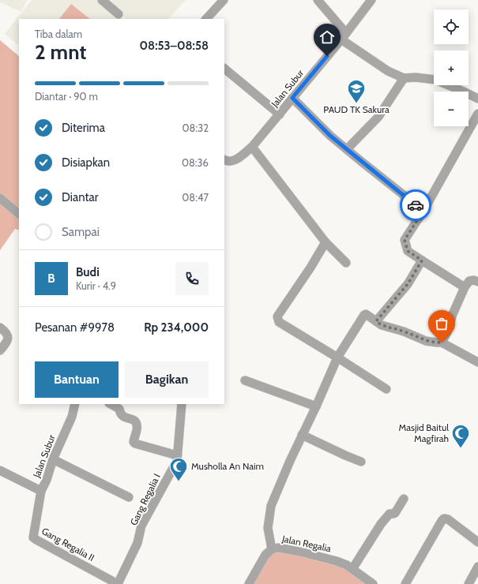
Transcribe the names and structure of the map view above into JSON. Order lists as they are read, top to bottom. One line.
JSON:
{"streets":{"street":["Jalan Subur","Gang Regalia I","Jalan Regalia","Gang Regalia II"]},"crossings":[["Jalan Subur","Gang Regalia II"],["Gang Regalia I","Gang Regalia II"]],"places":{"school or university":["PAUD TK Sakura"],"mosque":["Masjid Baitul Magfirah","Musholla An Naim"]},"page":{"map_buttons":["+","−"],"heading":["2 mnt","Tiba dalam","08:53–08:58"],"panel":["Budi","Kurir · 4.9","Pesanan #9978","Rp 234,000"],"bar":"Diantar · 90 m","list":[["Diterima","08:32"],["Disiapkan","08:36"],["Diantar","08:47"],"Sampai"],"round":"B","buttons":["Bantuan","Bagikan"]}}
